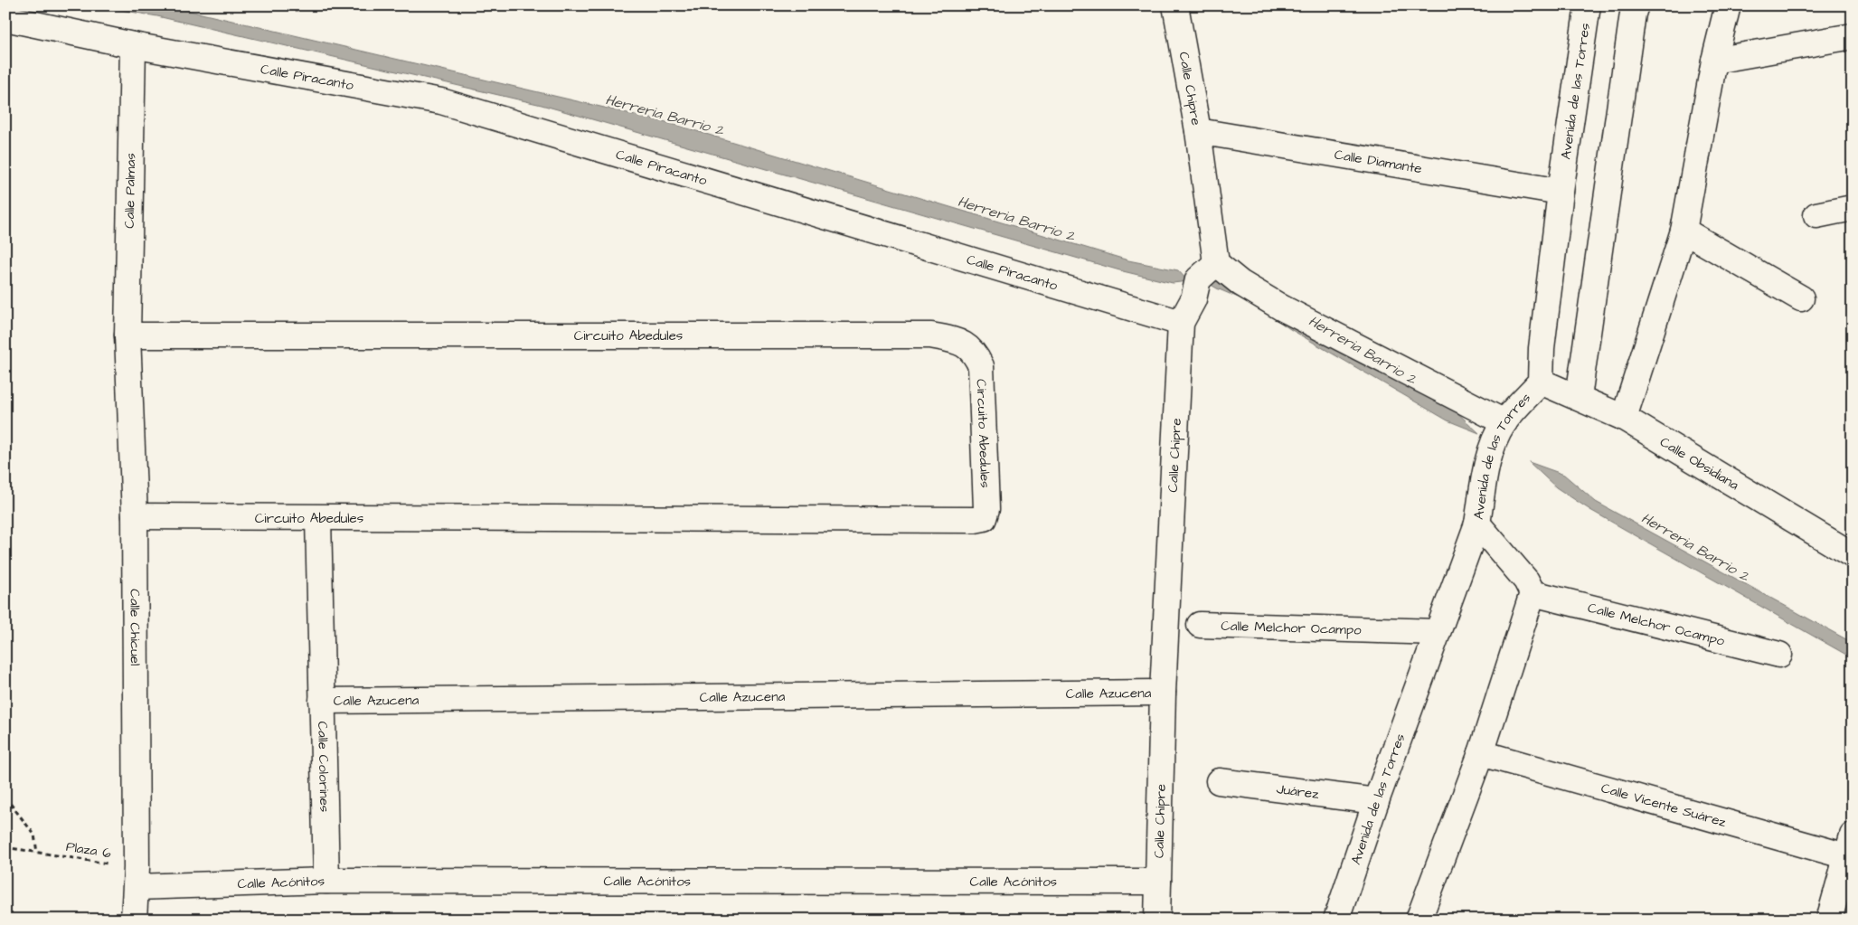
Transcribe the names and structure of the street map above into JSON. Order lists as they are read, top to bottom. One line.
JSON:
{"streets":{"street":["Calle Piracanto","Calle Chipre","Avenida de las Torres","Calle Diamante","Calle Palmas","Circuito Abedules","Calle Obsidiana","Calle Melchor Ocampo","Calle Chicuel","Calle Azucena","Calle Colorines","Juárez","Calle Vicente Suárez","Calle Acónitos"],"path":["Plaza 6"]},"crossings":[["Calle Piracanto","Calle Chipre"],["Calle Piracanto","Calle Palmas"],["Calle Chipre","Calle Diamante"],["Calle Chipre","Calle Azucena"],["Calle Chipre","Calle Acónitos"],["Avenida de las Torres","Calle Diamante"],["Avenida de las Torres","Calle Obsidiana"],["Avenida de las Torres","Calle Melchor Ocampo"],["Avenida de las Torres","Juárez"],["Calle Palmas","Circuito Abedules"],["Calle Palmas","Calle Chicuel"],["Circuito Abedules","Calle Chicuel"],["Circuito Abedules","Calle Colorines"],["Calle Chicuel","Plaza 6"],["Calle Chicuel","Calle Acónitos"],["Calle Azucena","Calle Colorines"],["Calle Colorines","Calle Acónitos"],["Plaza 6","Calle Acónitos"]],"water":["Herreria Barrio 2"]}
